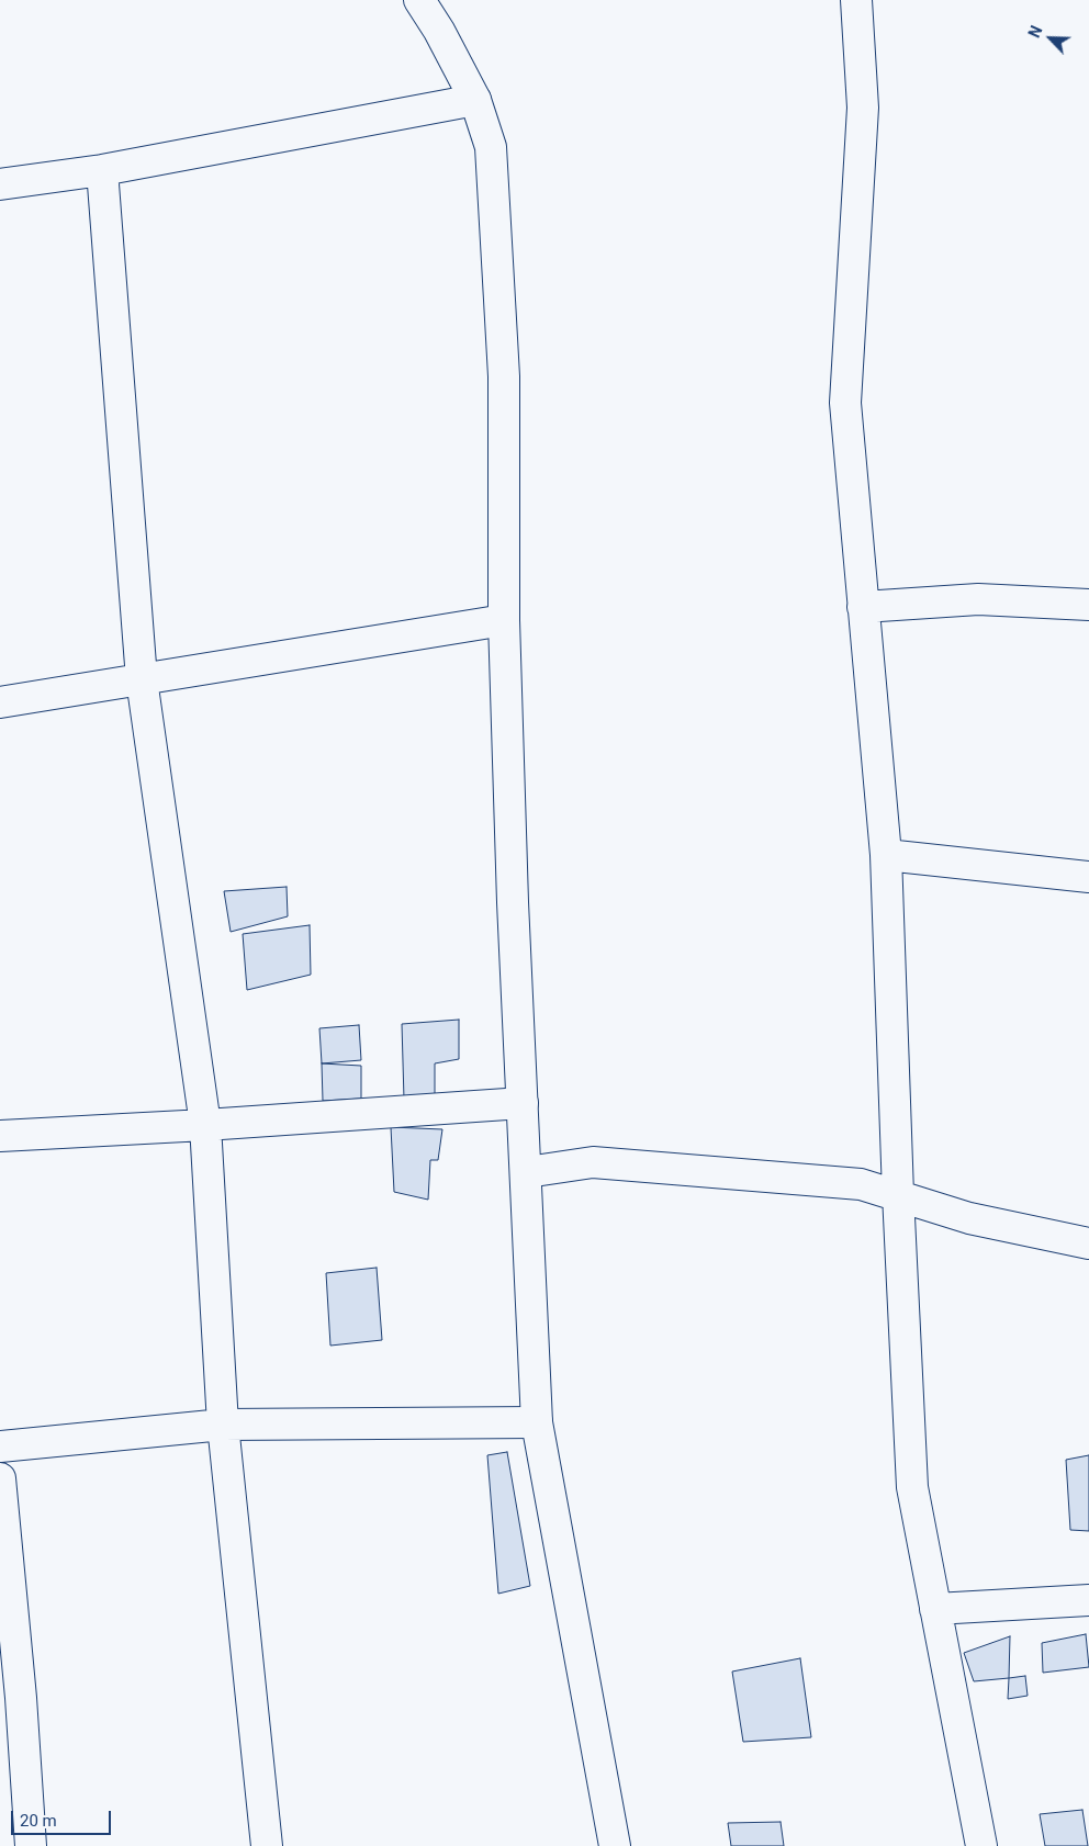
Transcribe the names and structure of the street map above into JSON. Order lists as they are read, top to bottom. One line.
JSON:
{"scale_bar":"20 m","north":"top left"}
